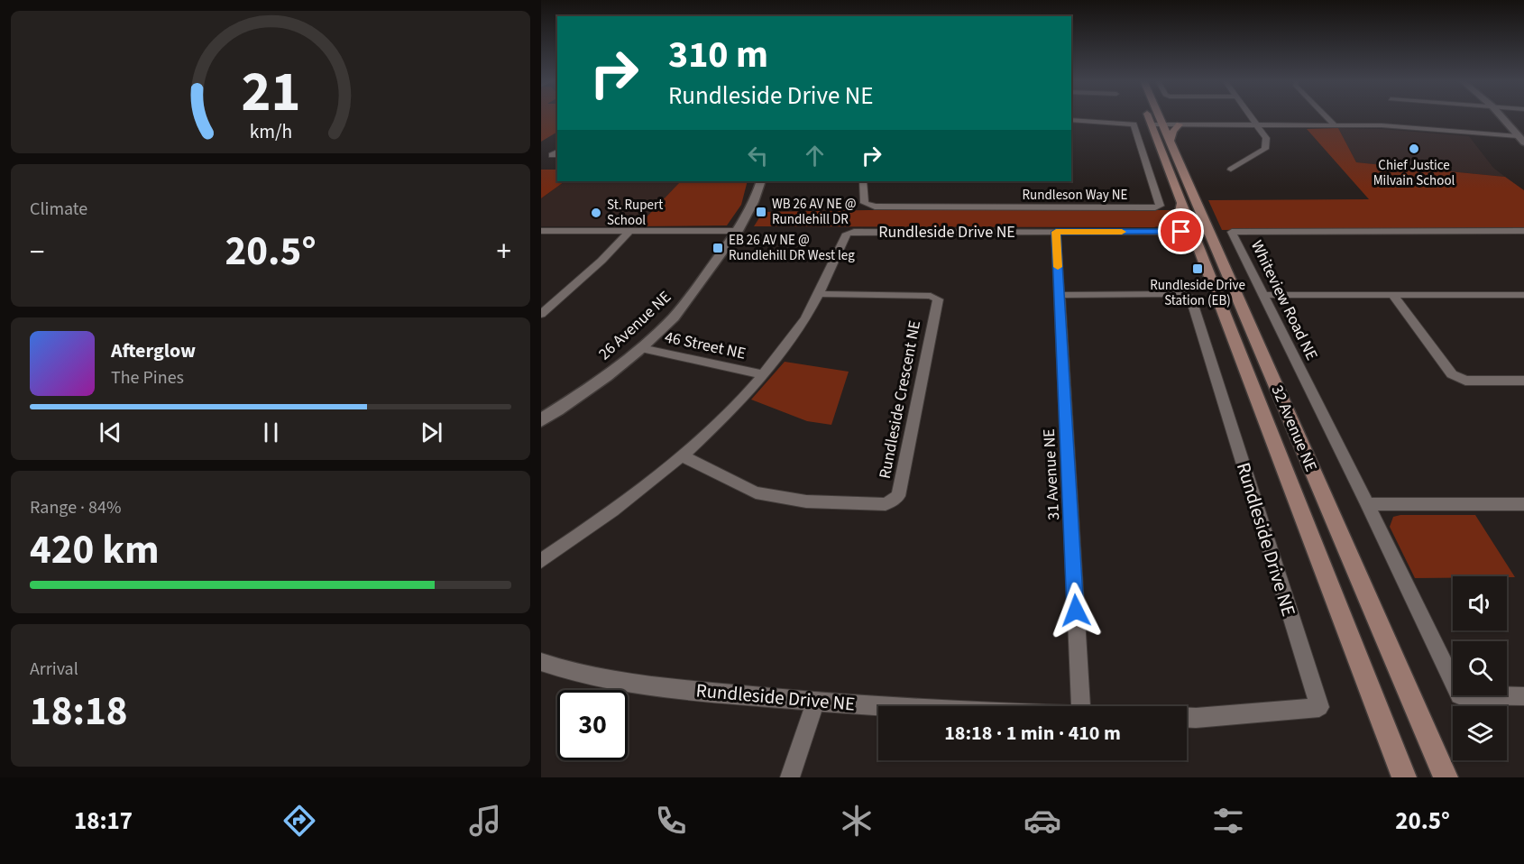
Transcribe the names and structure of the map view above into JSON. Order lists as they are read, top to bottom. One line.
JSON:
{"streets":{"main road":["32 Avenue NE"],"street":["Rundleson Way NE","Rundleside Drive NE","Whiteview Road NE","26 Avenue NE","46 Street NE","Rundleside Crescent NE","31 Avenue NE"]},"crossings":[["Rundleside Drive NE","46 Street NE"],["Rundleside Drive NE","Rundleside Crescent NE"],["Rundleside Drive NE","32 Avenue NE"],["Rundleside Drive NE","31 Avenue NE"],["26 Avenue NE","46 Street NE"]],"places":{"other":["Chief Justice Milvain School","St. Rupert School"],"transit":["WB 26 AV NE @ Rundlehill DR","EB 26 AV NE @ Rundlehill DR West leg","Rundleside Drive Station (EB)"]},"page":{"turn":["310 m","Rundleside Drive NE"],"tile":["Climate",["Range · 84%","420 km"],["Arrival","18:18"]],"heat":["−","20.5°","+"],"song":["Afterglow","The Pines"],"limit":"30","trip":"18:18 · 1 min · 410 m","tabs":["18:17","20.5°"],"gauge":["21","km/h"]}}
